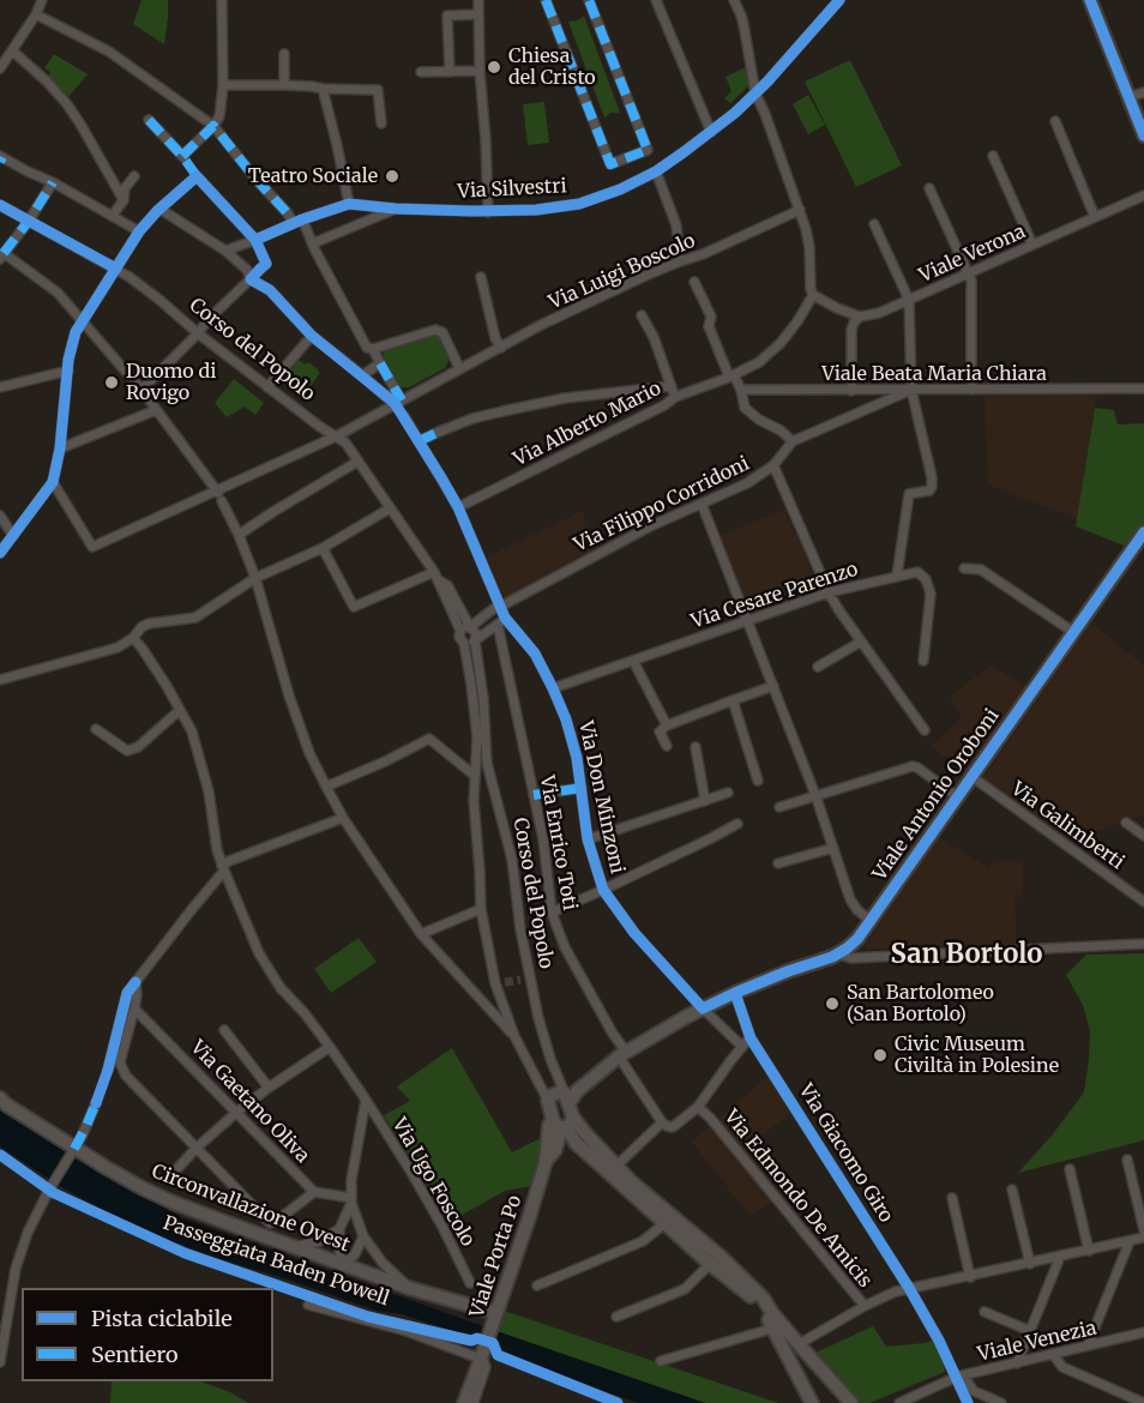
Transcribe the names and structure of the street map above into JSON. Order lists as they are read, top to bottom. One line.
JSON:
{"streets":{"street":["Via Silvestri","Viale Verona","Via Luigi Boscolo","Corso del Popolo","Viale Beata Maria Chiara","Via Alberto Mario","Via Filippo Corridoni","Via Cesare Parenzo","Viale Antonio Oroboni","Via Don Minzoni","Via Galimberti","Via Enrico Toti","Via Gaetano Oliva","Via Giacomo Giro","Via Ugo Foscolo","Via Edmondo De Amicis","Circonvallazione Ovest","Viale Porta Po","Viale Venezia"],"cycle path":["Passeggiata Baden Powell"]},"crossings":[["Via Luigi Boscolo","Corso del Popolo"],["Corso del Popolo","Via Filippo Corridoni"],["Corso del Popolo","Viale Antonio Oroboni"],["Viale Beata Maria Chiara","Via Filippo Corridoni"],["Via Alberto Mario","Via Don Minzoni"],["Via Filippo Corridoni","Via Don Minzoni"],["Via Cesare Parenzo","Via Don Minzoni"],["Viale Antonio Oroboni","Via Don Minzoni"],["Viale Antonio Oroboni","Via Galimberti"],["Viale Antonio Oroboni","Via Enrico Toti"],["Viale Antonio Oroboni","Via Giacomo Giro"],["Via Don Minzoni","Via Giacomo Giro"],["Via Giacomo Giro","Via Edmondo De Amicis"],["Via Giacomo Giro","Viale Venezia"],["Circonvallazione Ovest","Viale Porta Po"]],"districts":["San Bortolo"],"places":["Chiesa del Cristo","Teatro Sociale","Duomo di Rovigo","San Bartolomeo (San Bortolo)","Civic Museum Civiltà in Polesine"],"legend":["Pista ciclabile","Sentiero"]}
